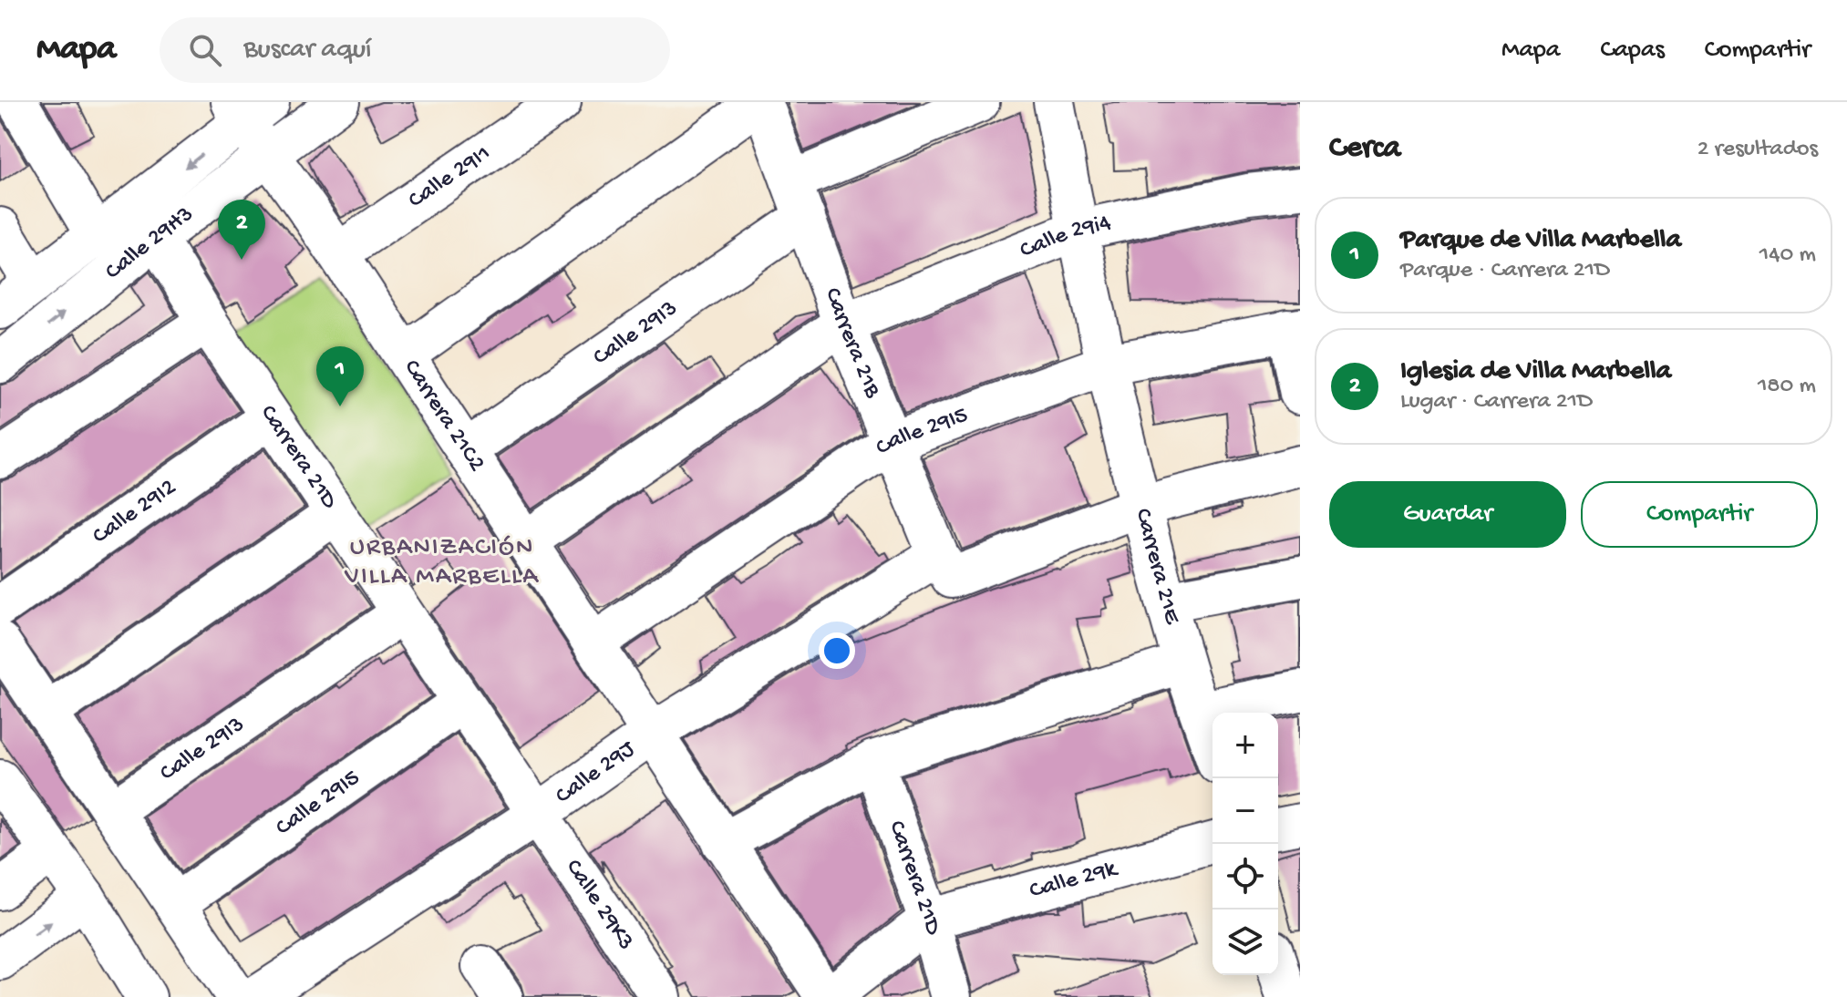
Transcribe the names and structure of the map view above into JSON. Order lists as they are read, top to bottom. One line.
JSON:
{"streets":{"street":["Calle 29I1","Calle 29i4","Calle 29H3","Calle 29I3","Carrera 21B","Carrera 21C2","Calle 29I5","Carrera 21D","Calle 29I2","Carrera 21E","Calle 29J","Calle 29k","Calle 29K3"]},"crossings":[["Calle 29I1","Carrera 21C2"],["Calle 29i4","Carrera 21B"],["Calle 29i4","Carrera 21E"],["Calle 29H3","Carrera 21C2"],["Calle 29H3","Carrera 21D"],["Calle 29I3","Carrera 21B"],["Calle 29I3","Carrera 21C2"],["Calle 29I3","Carrera 21D"],["Carrera 21B","Calle 29I5"],["Carrera 21B","Calle 29J"],["Carrera 21C2","Calle 29I5"],["Carrera 21C2","Calle 29J"],["Calle 29I5","Carrera 21D"],["Calle 29I5","Carrera 21E"],["Carrera 21D","Calle 29I2"],["Carrera 21D","Calle 29J"],["Carrera 21D","Calle 29k"],["Carrera 21D","Calle 29K3"],["Carrera 21E","Calle 29J"],["Calle 29J","Calle 29K3"]],"districts":["URBANIZACIÓN VILLA MARBELLA"],"page":{"header":"Mapa","search":"Buscar aquí","nav":["Mapa","Capas","Compartir"],"heading":["Cerca","2 resultados"],"list":[{"mark":"1","name":"Parque de Villa Marbella","note":"Parque · Carrera 21D","value":"140 m"},{"mark":"2","name":"Iglesia de Villa Marbella","note":"Lugar · Carrera 21D","value":"180 m"}],"pins":["2","1"],"buttons":["Guardar","Compartir"],"map_buttons":["+","−"]}}
